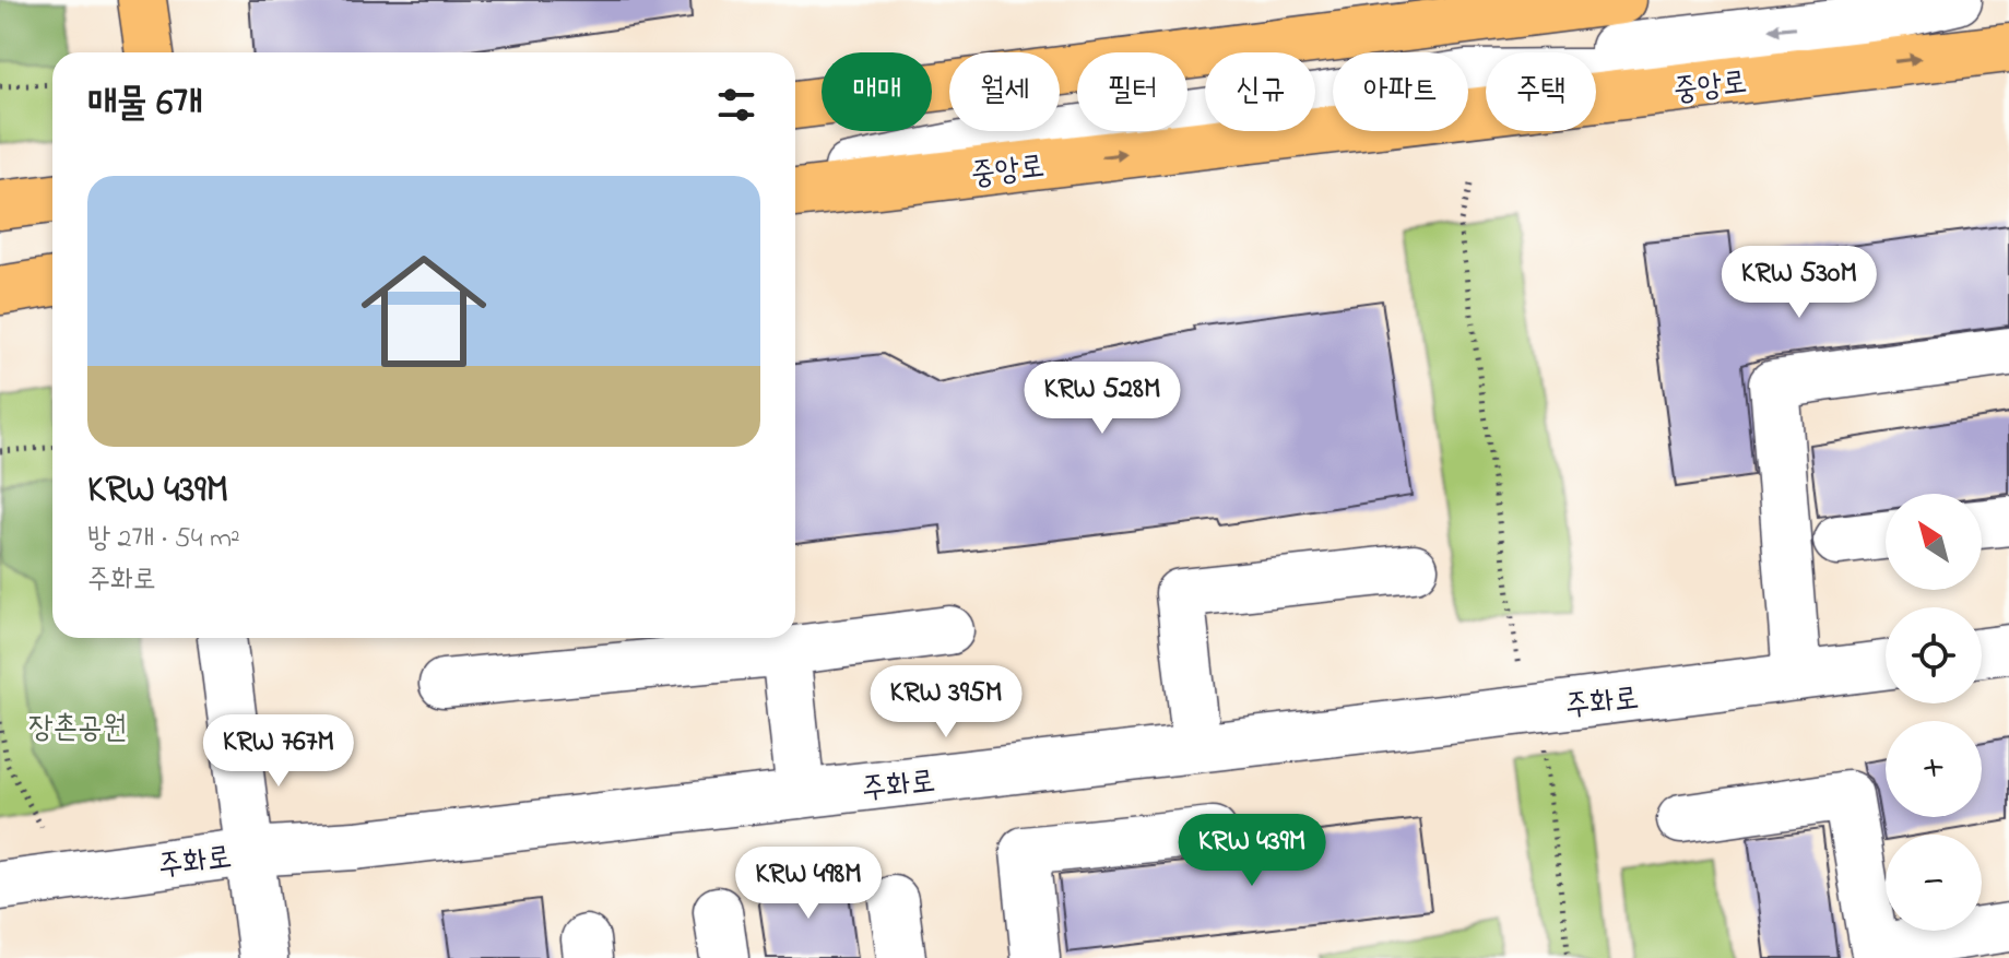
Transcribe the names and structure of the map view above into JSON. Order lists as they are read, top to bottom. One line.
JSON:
{"streets":{"main road":["중앙로"],"street":["주화로"]},"parks":["장촌공원"],"north":"top left","page":{"chip":["매매","월세","필터","신규","아파트","주택"],"heading":"매물 6개","list":[{"name":"KRW 439M","note":"방 2개 · 54 m² · 주화로"}],"price":["KRW 530M","KRW 528M","KRW 395M","KRW 767M","KRW 439M","KRW 498M"],"map_buttons":["+","−"]}}
